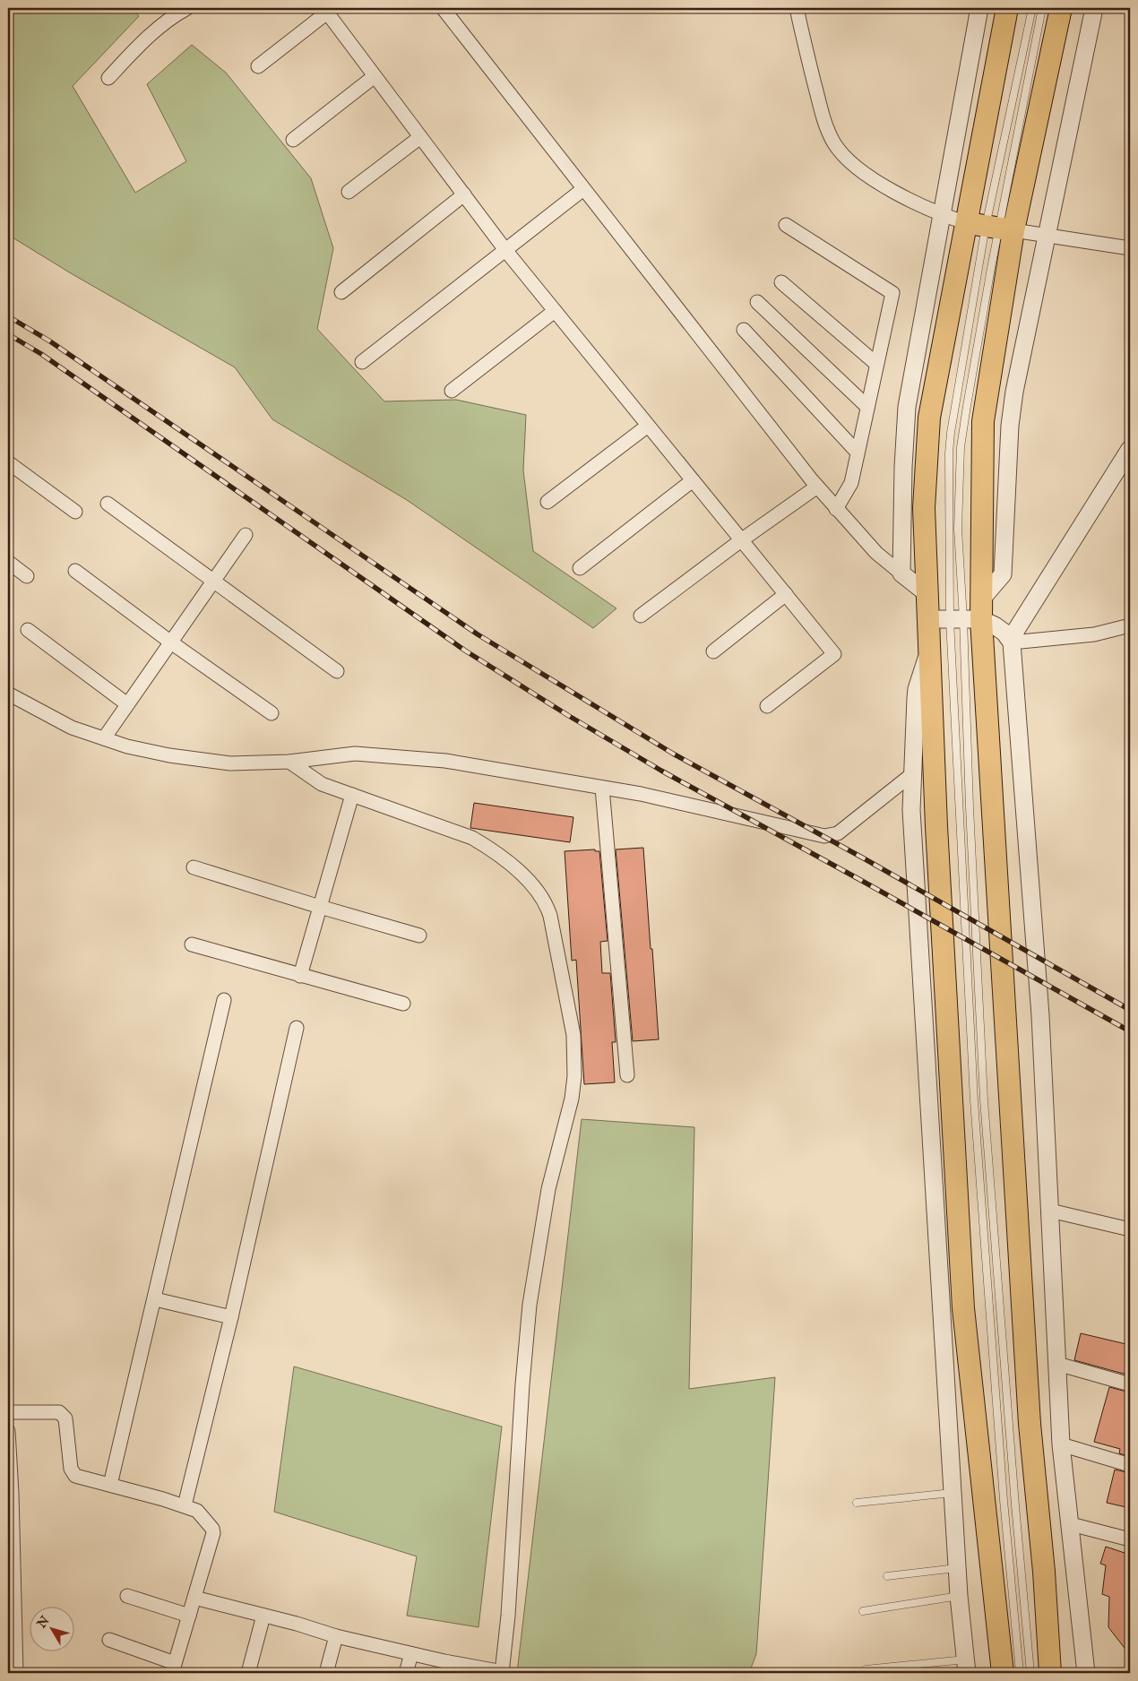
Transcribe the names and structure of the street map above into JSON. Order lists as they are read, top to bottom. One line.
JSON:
{"north":"top left"}
